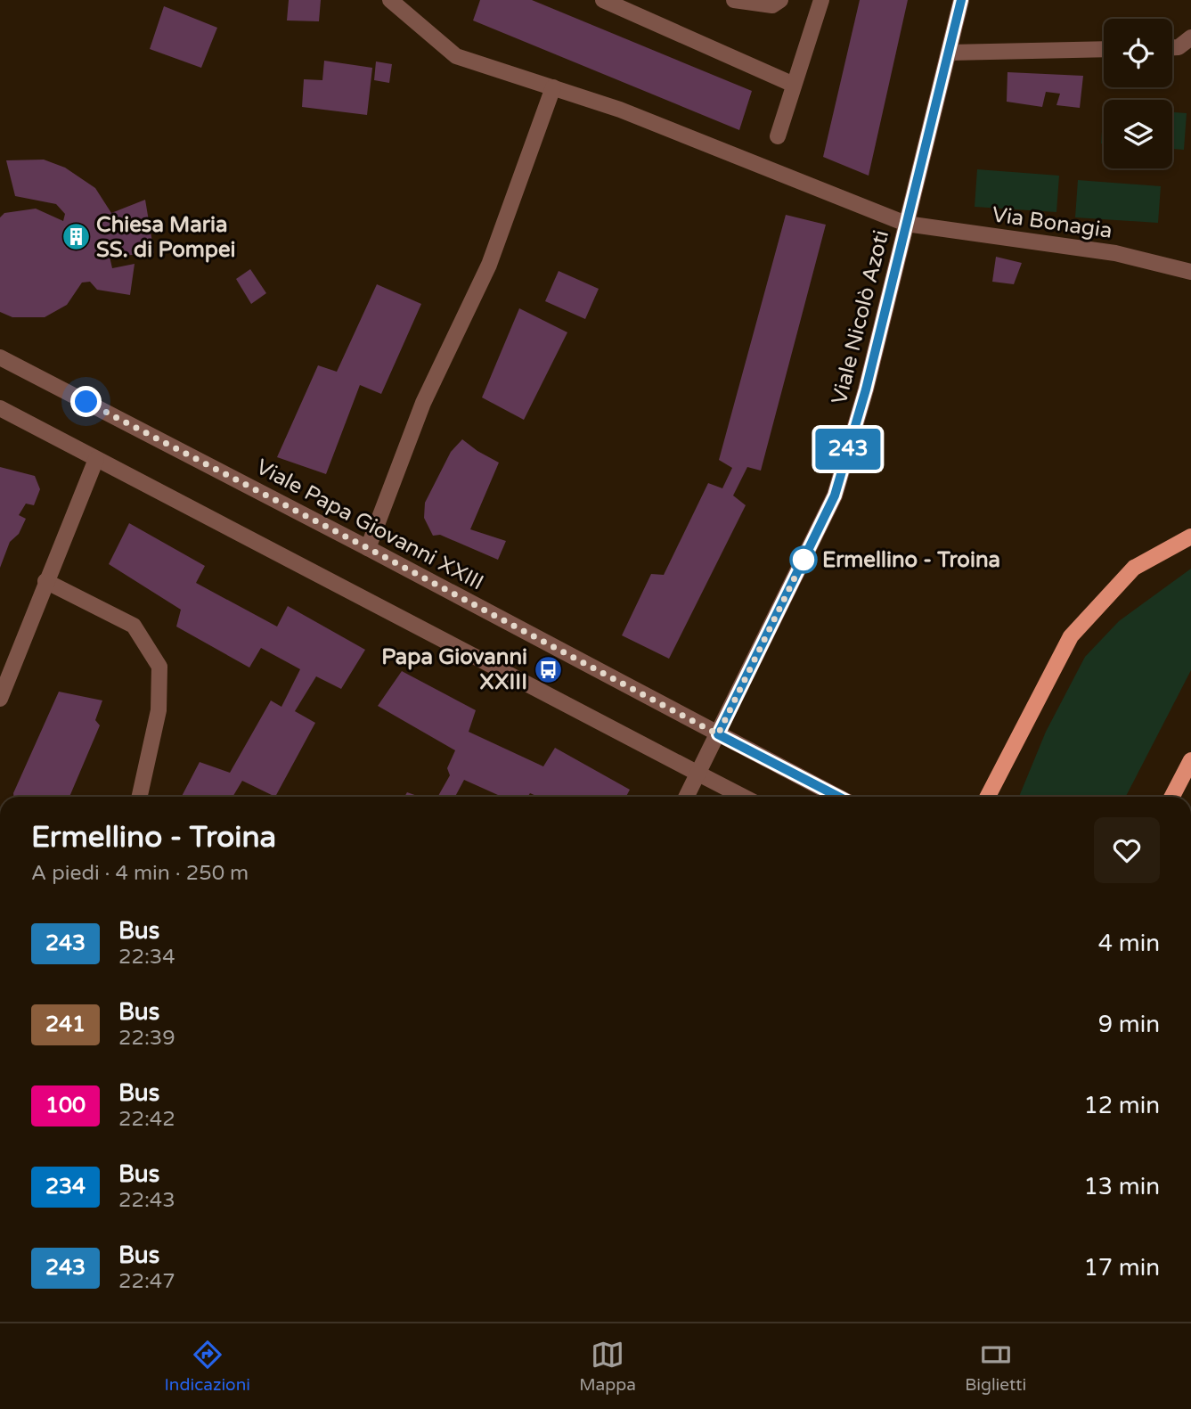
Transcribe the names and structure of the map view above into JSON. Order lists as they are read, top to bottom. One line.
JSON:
{"streets":{"street":["Via Bonagia","Viale Nicolò Azoti","Viale Papa Giovanni XXIII"]},"crossings":[["Via Bonagia","Viale Nicolò Azoti"],["Viale Nicolò Azoti","Viale Papa Giovanni XXIII"]],"places":{"building":["Chiesa Maria SS. di Pompei"],"other":["Ermellino - Troina"],"bus stop":["Papa Giovanni XXIII"]},"lines":["bus line 243"],"page":{"on_map":"243","heading":["Ermellino - Troina","A piedi · 4 min · 250 m"],"list":[{"mark":"243","name":"Bus","note":"22:34","value":"4 min"},{"mark":"241","name":"Bus","note":"22:39","value":"9 min"},{"mark":"100","name":"Bus","note":"22:42","value":"12 min"},{"mark":"234","name":"Bus","note":"22:43","value":"13 min"},{"mark":"243","name":"Bus","note":"22:47","value":"17 min"}],"tabs":["Indicazioni","Mappa","Biglietti"]}}
